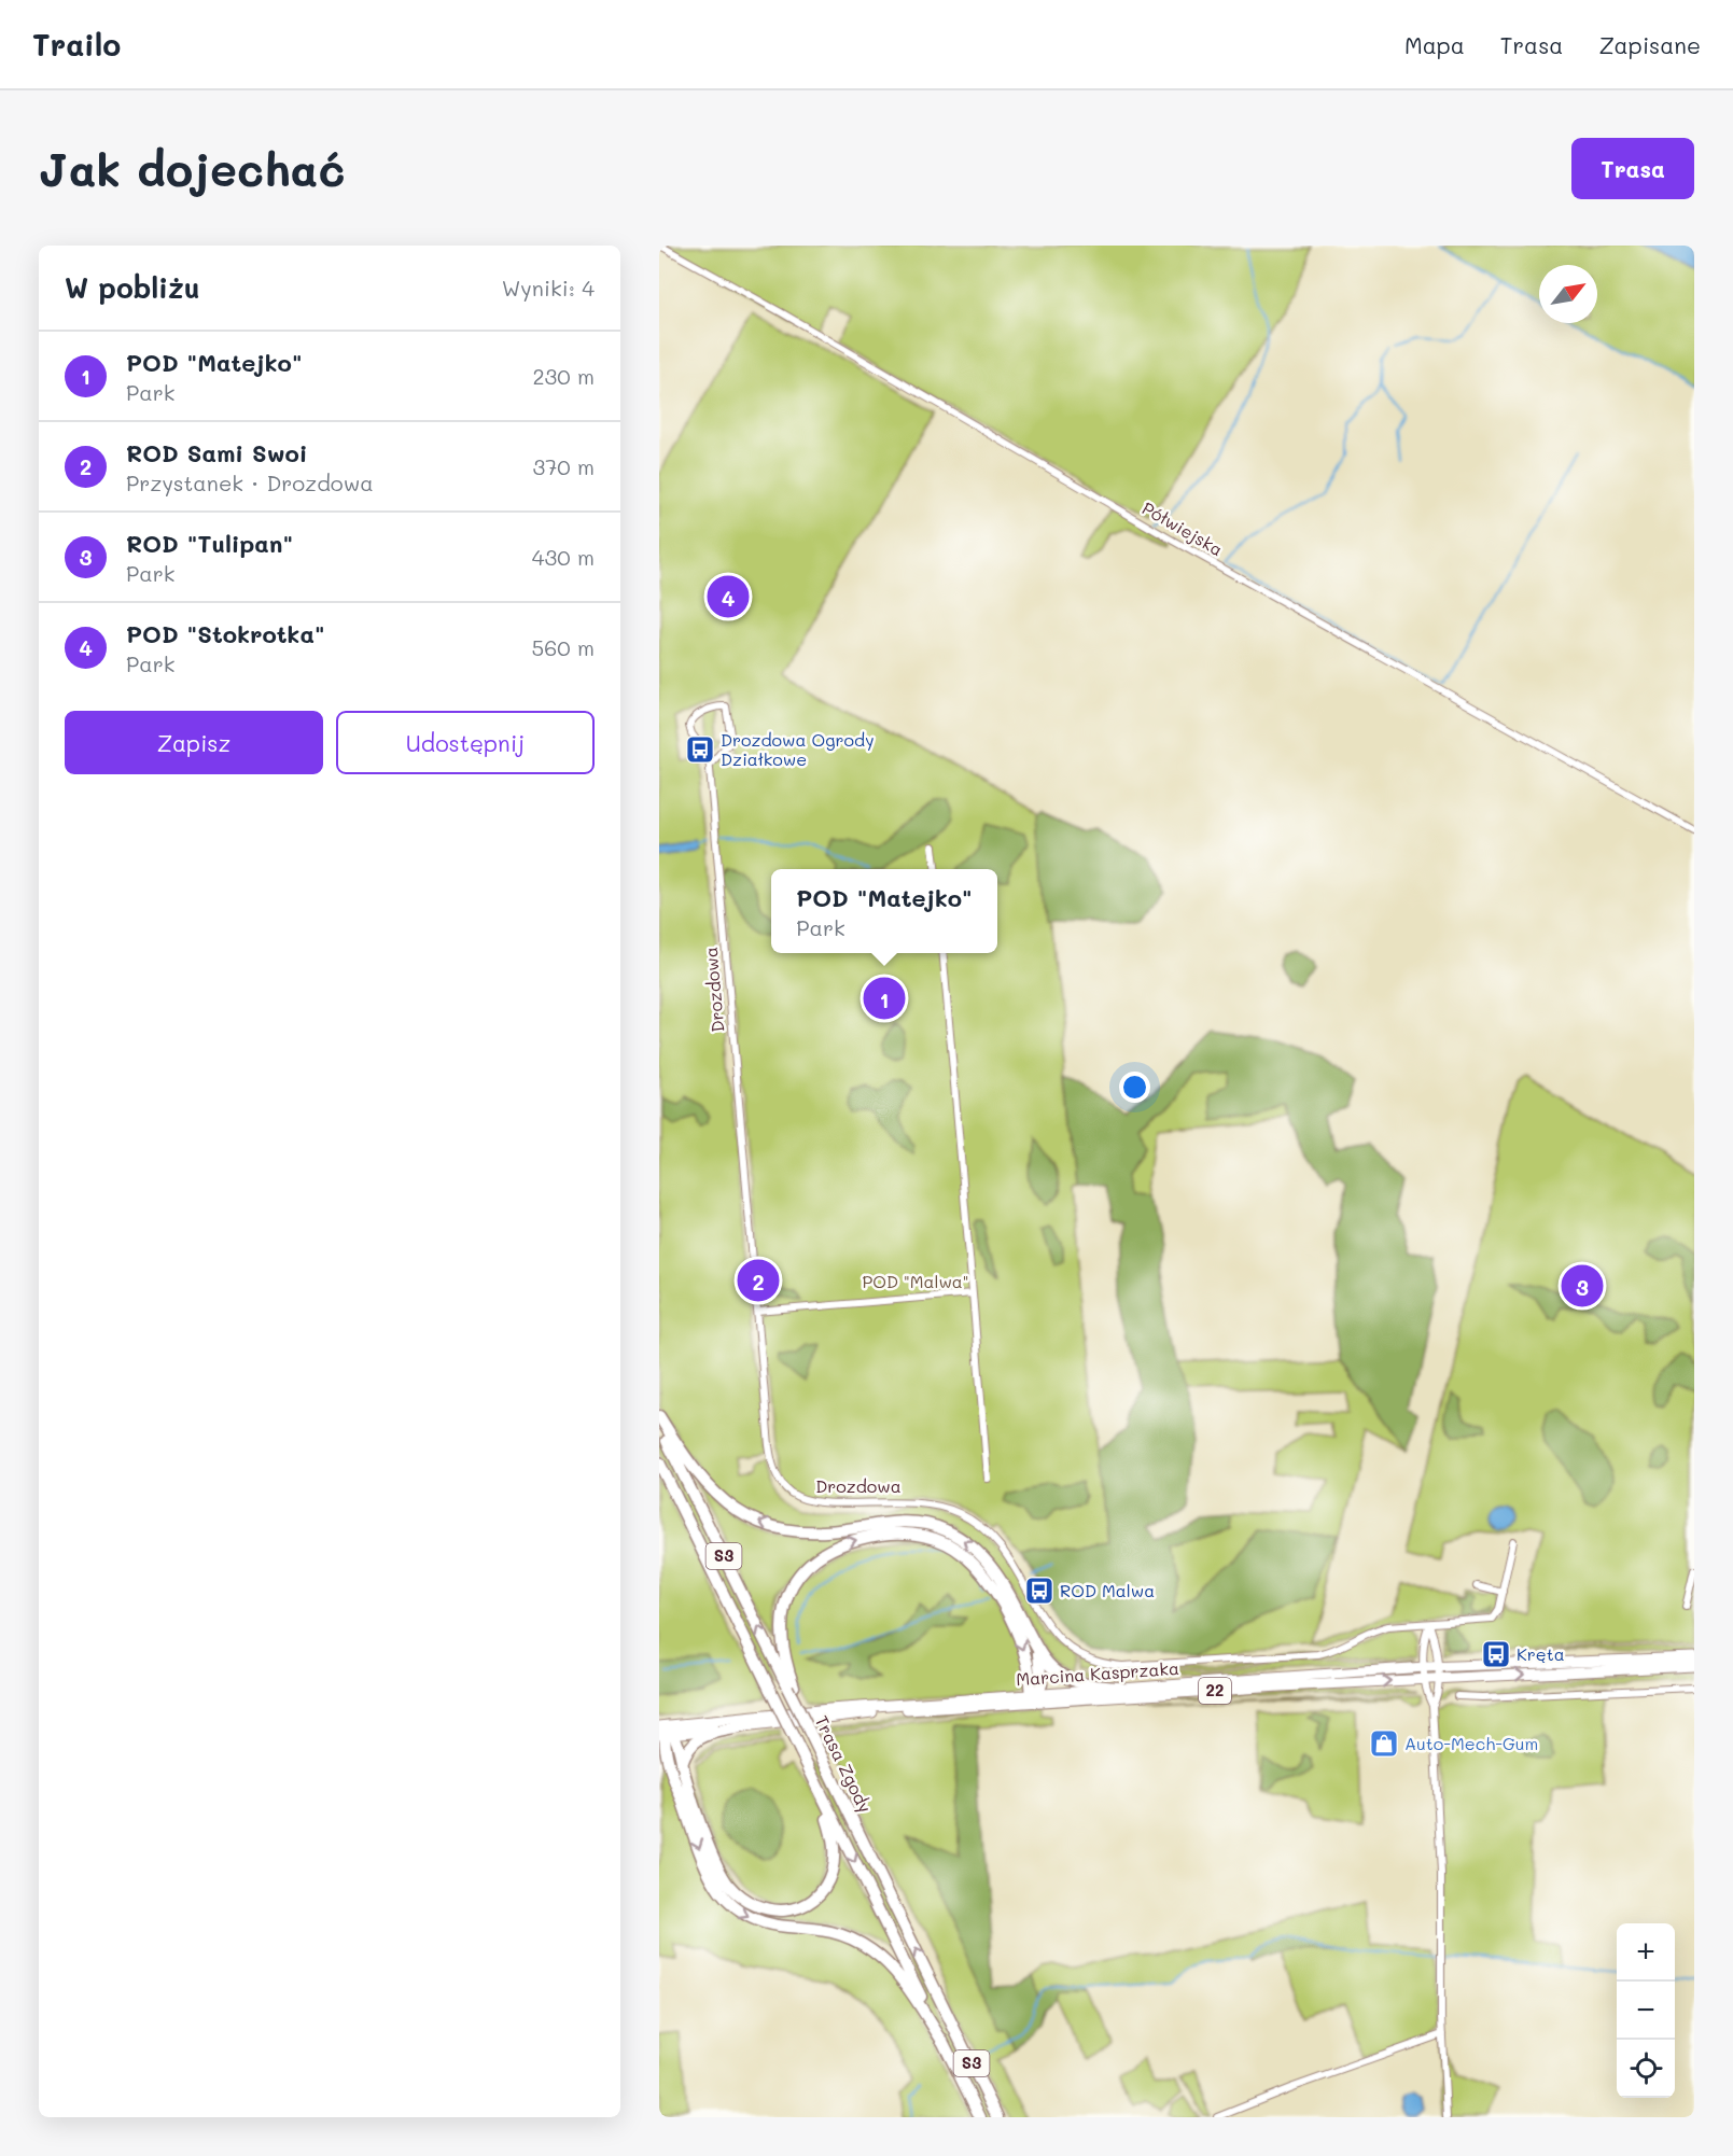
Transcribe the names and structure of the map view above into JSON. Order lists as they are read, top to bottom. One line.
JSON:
{"streets":{"highway":["S3","Trasa Zgody"],"main road":["Marcina Kasprzaka","22"],"street":["Półwiejska","Drozdowa"]},"crossings":[["S3","Trasa Zgody"]],"parks":["POD \"Malwa\""],"places":{"bus stop":["Drozdowa Ogrody Działkowe","ROD Malwa","Kręta"],"shop":["Auto-Mech-Gum"]},"north":"top right","page":{"header":"Trailo","nav":["Mapa","Trasa","Zapisane"],"buttons":["Trasa",["Zapisz","Udostępnij"]],"title":"Jak dojechać","heading":["W pobliżu","Wyniki: 4"],"list":[{"mark":"1","name":"POD \"Matejko\"","note":"Park","value":"230 m"},{"mark":"2","name":"ROD Sami Swoi","note":"Przystanek · Drozdowa","value":"370 m"},{"mark":"3","name":"ROD \"Tulipan\"","note":"Park","value":"430 m"},{"mark":"4","name":"POD \"Stokrotka\"","note":"Park","value":"560 m"}],"pins":["4","1","2","3"],"popup":["POD \"Matejko\"","Park"],"map_buttons":["+","−"]}}
